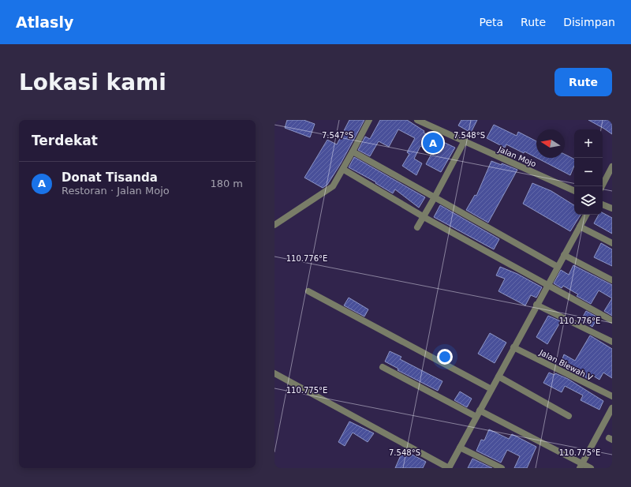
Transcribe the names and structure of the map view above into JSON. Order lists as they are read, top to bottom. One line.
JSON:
{"streets":{"street":["Jalan Mojo","Jalan Blewah V"]},"north":"left","page":{"header":"Atlasly","nav":["Peta","Rute","Disimpan"],"buttons":"Rute","title":"Lokasi kami","heading":"Terdekat","map_buttons":["+","−"],"pins":"A","list":[{"mark":"A","name":"Donat Tisanda","note":"Restoran · Jalan Mojo","value":"180 m"}]},"coordinates":["7.547°S","7.548°S","110.776°E","110.775°E"]}
